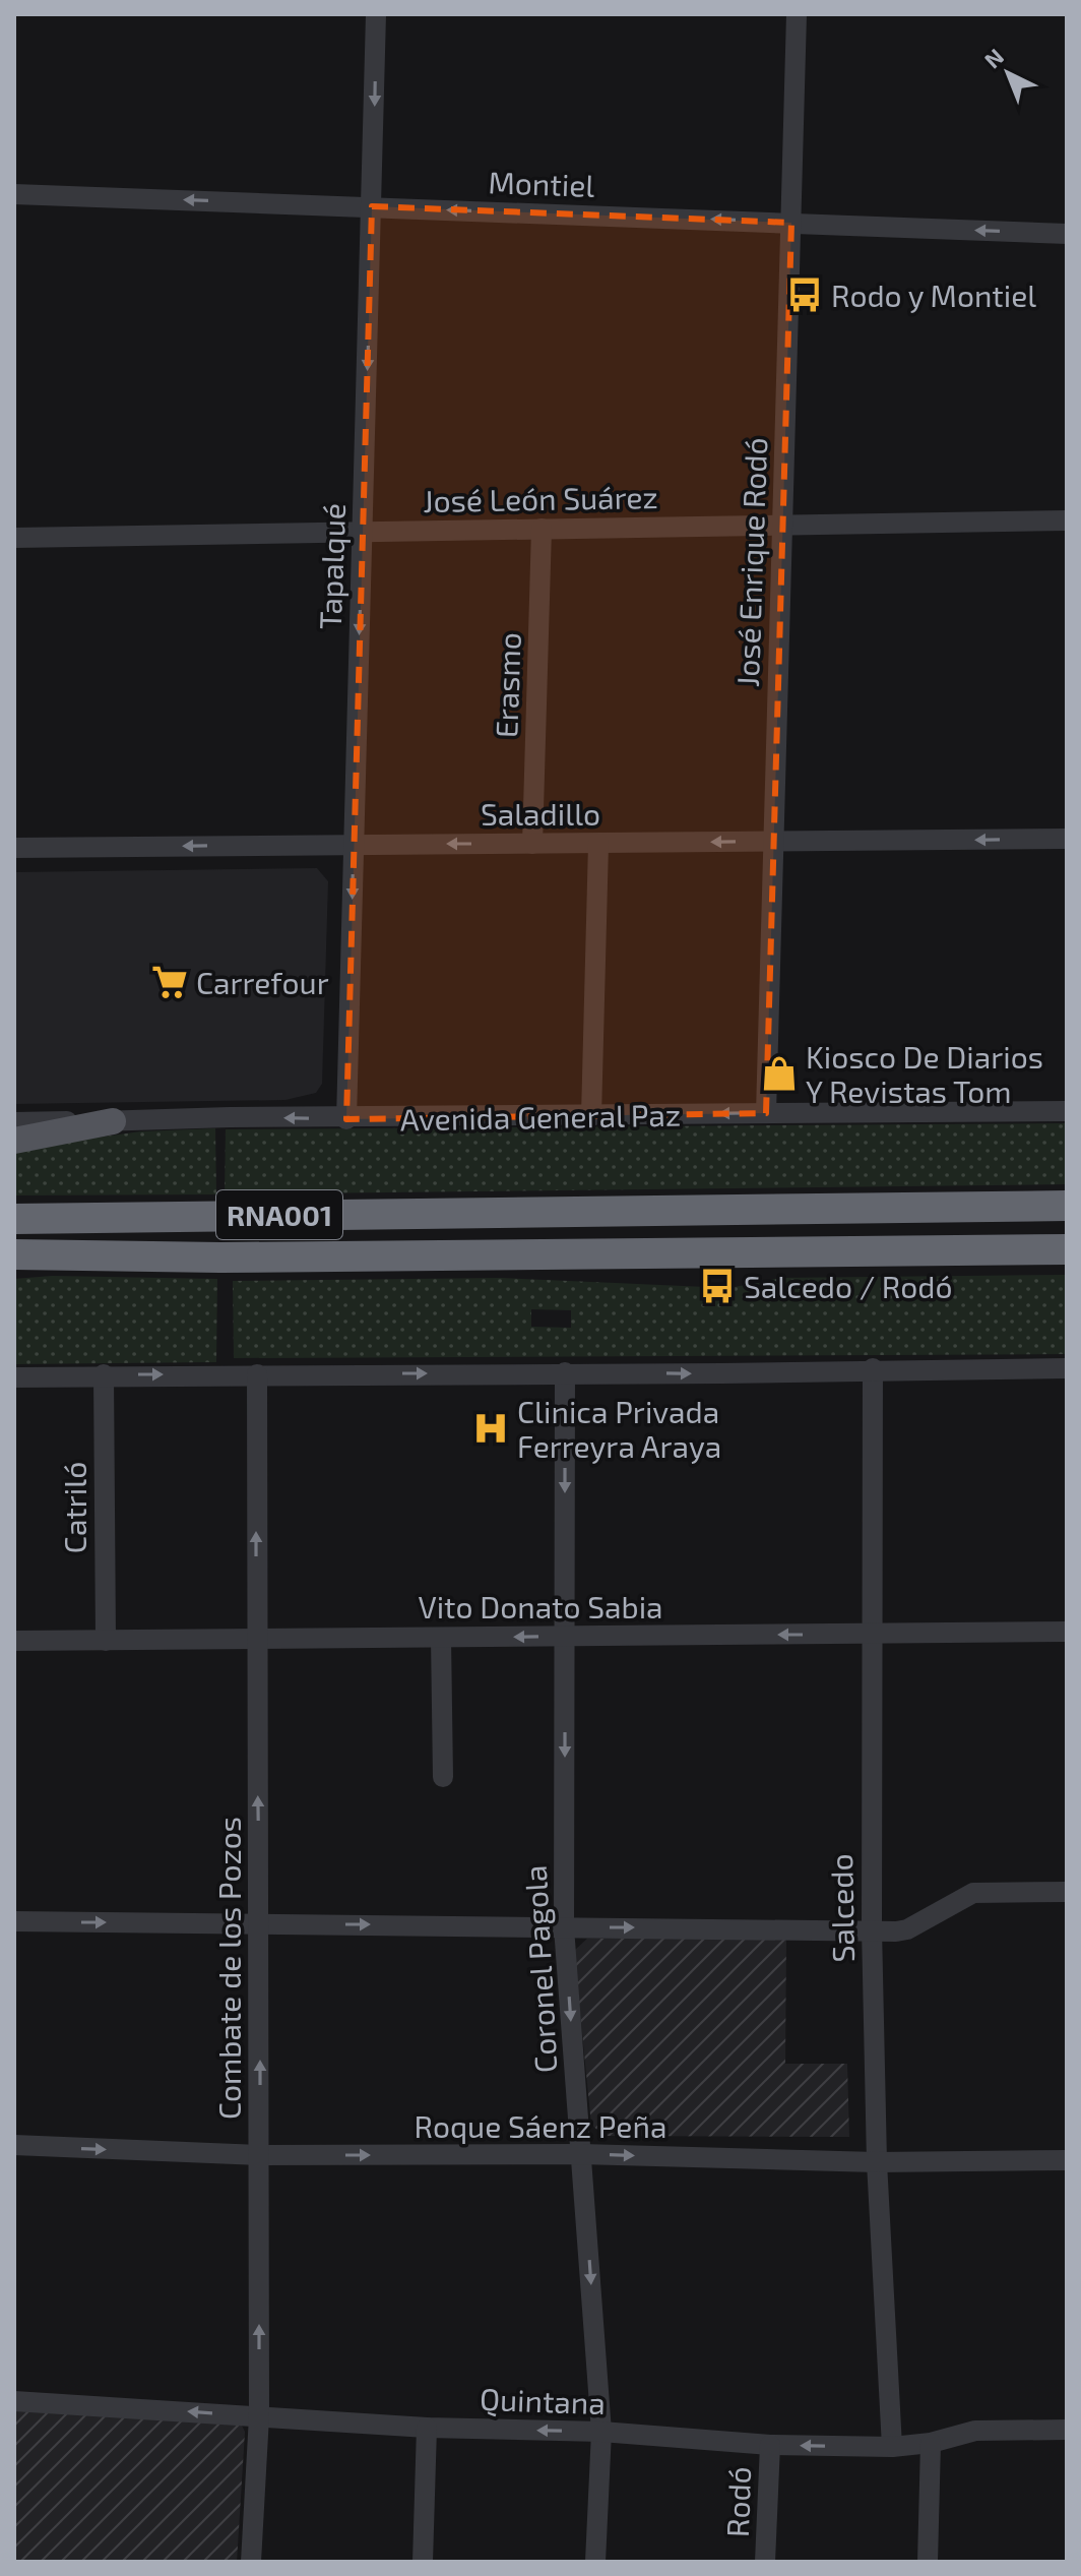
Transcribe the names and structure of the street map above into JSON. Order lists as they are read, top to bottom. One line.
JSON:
{"streets":{"highway":["RNA001"],"street":["Montiel","José León Suárez","José Enrique Rodó","Tapalqué","Erasmo","Saladillo","Avenida General Paz","Catriló","Vito Donato Sabia","Salcedo","Combate de los Pozos","Coronel Pagola","Roque Sáenz Peña","Quintana","Rodó"]},"crossings":[["Montiel","José Enrique Rodó"],["Montiel","Tapalqué"],["José León Suárez","José Enrique Rodó"],["José León Suárez","Tapalqué"],["José León Suárez","Erasmo"],["José Enrique Rodó","Saladillo"],["José Enrique Rodó","Avenida General Paz"],["Tapalqué","Saladillo"],["Tapalqué","Avenida General Paz"],["Erasmo","Saladillo"],["Catriló","Vito Donato Sabia"],["Vito Donato Sabia","Salcedo"],["Vito Donato Sabia","Combate de los Pozos"],["Vito Donato Sabia","Coronel Pagola"],["Salcedo","Roque Sáenz Peña"],["Salcedo","Quintana"],["Combate de los Pozos","Roque Sáenz Peña"],["Combate de los Pozos","Quintana"],["Coronel Pagola","Roque Sáenz Peña"],["Coronel Pagola","Quintana"],["Quintana","Rodó"]],"one_way":["Montiel","Tapalqué","Saladillo","Avenida General Paz","Vito Donato Sabia","Combate de los Pozos","Coronel Pagola","Roque Sáenz Peña","Quintana"],"places":{"bus stop":["Rodo y Montiel","Salcedo / Rodó"],"supermarket":["Carrefour"],"shop":["Kiosco De Diarios Y Revistas Tom"],"hospital":["Clinica Privada Ferreyra Araya"]},"north":"top left"}
